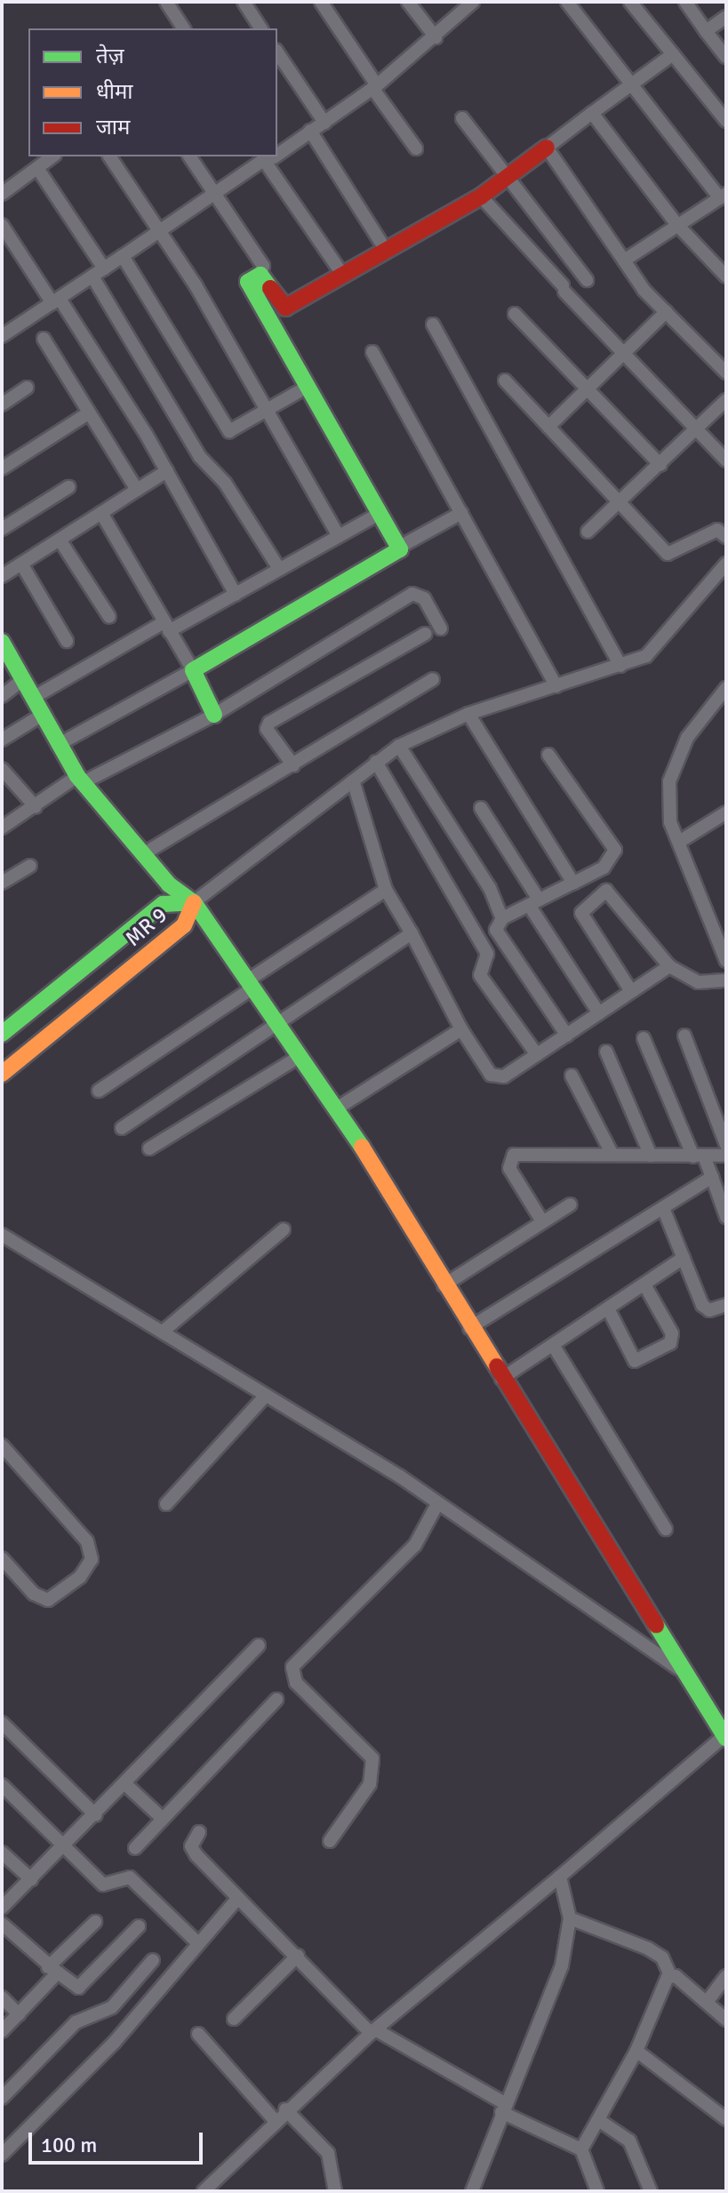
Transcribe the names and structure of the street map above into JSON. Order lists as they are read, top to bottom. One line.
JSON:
{"streets":{"street":["MR 9"]},"legend":["तेज़","धीमा","जाम"],"scale_bar":"100 m"}
